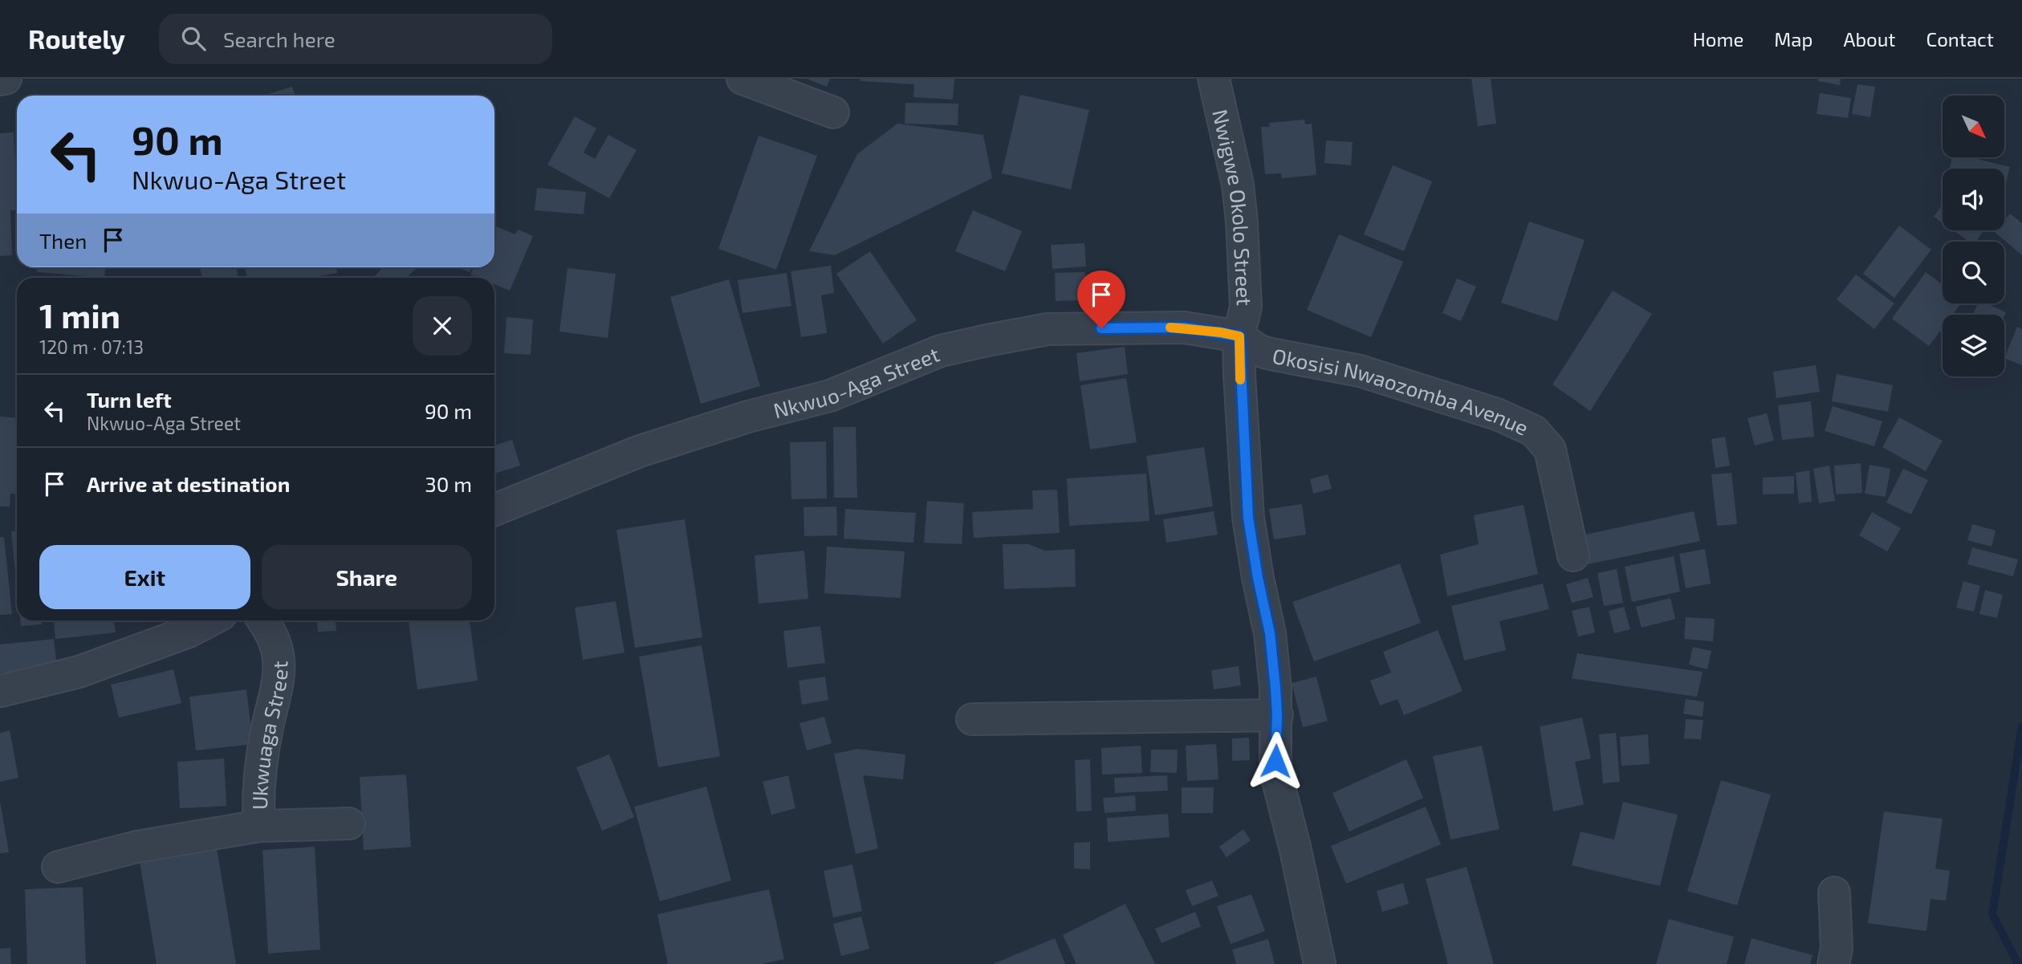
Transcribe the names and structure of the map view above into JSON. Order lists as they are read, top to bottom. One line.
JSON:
{"streets":{"street":["Nwigwe Okolo Street","Nkwuo-Aga Street","Okosisi Nwaozomba Avenue","Ukwuaga Street"]},"crossings":[["Nwigwe Okolo Street","Nkwuo-Aga Street"],["Nwigwe Okolo Street","Okosisi Nwaozomba Avenue"],["Nkwuo-Aga Street","Okosisi Nwaozomba Avenue"]],"north":"bottom right","page":{"header":"Routely","search":"Search here","nav":["Home","Map","About","Contact"],"turn":["90 m","Nkwuo-Aga Street"],"then":"Then","heading":["1 min","120 m · 07:13"],"list":[{"name":"Turn left","note":"Nkwuo-Aga Street","value":"90 m"},{"name":"Arrive at destination","value":"30 m"}],"buttons":["Exit","Share"]}}
